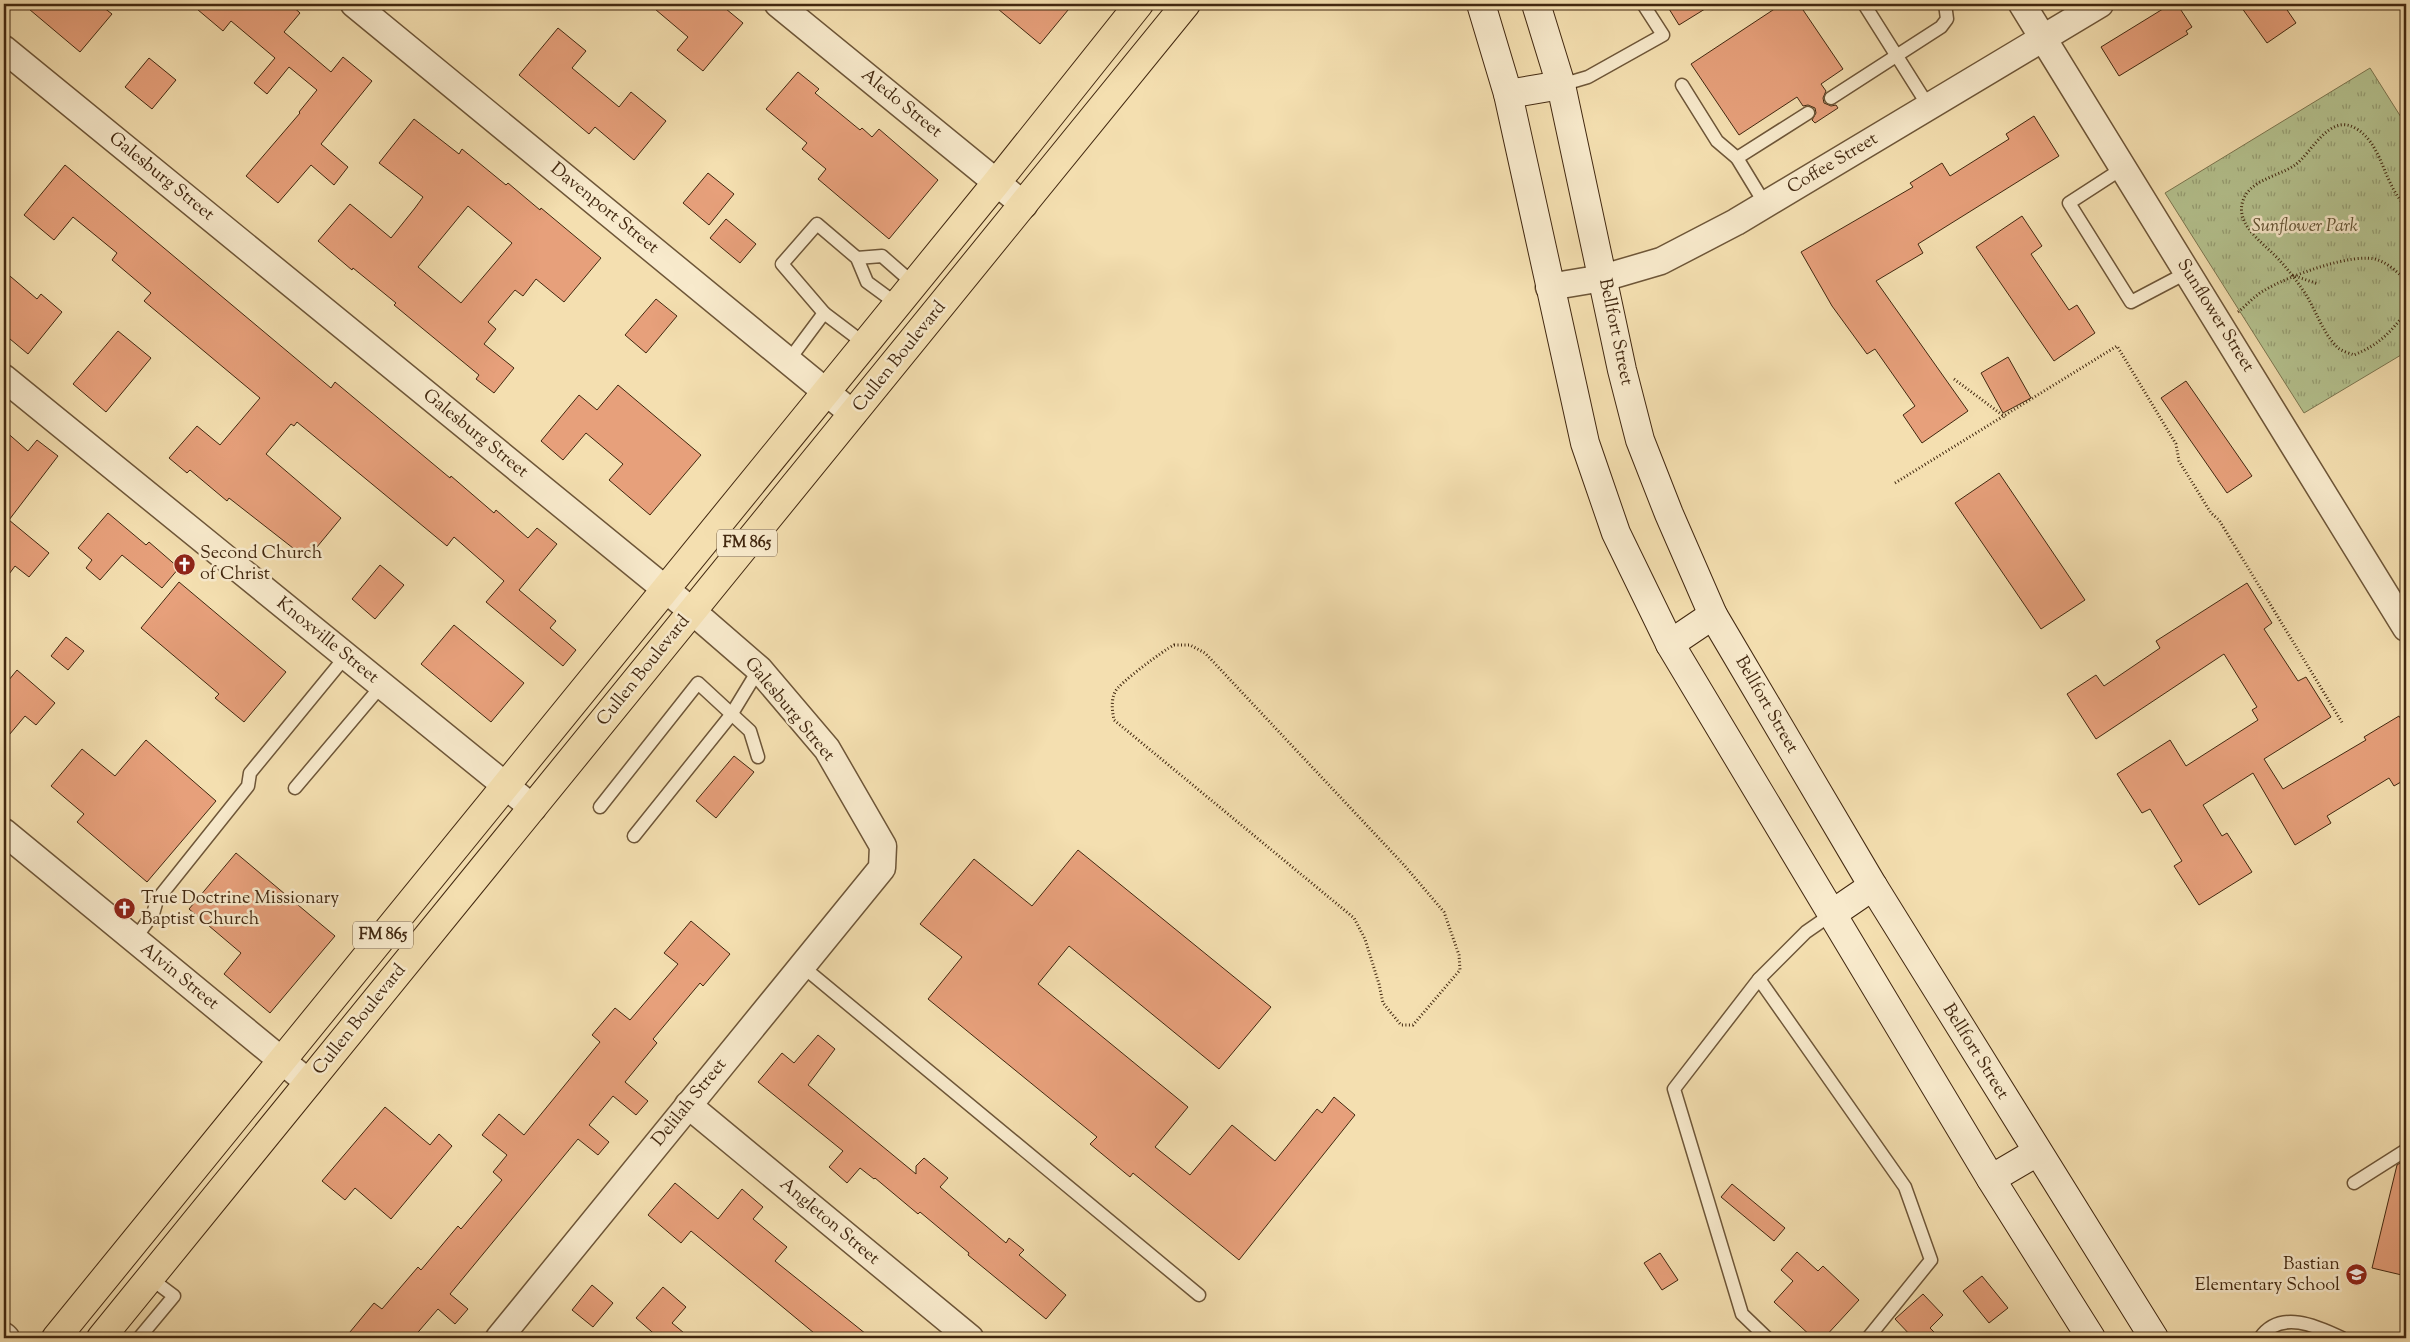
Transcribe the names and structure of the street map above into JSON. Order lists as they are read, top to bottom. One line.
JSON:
{"streets":{"main road":["Bellfort Street","Cullen Boulevard","FM 865"],"street":["Aledo Street","Coffee Street","Galesburg Street","Davenport Street","Sunflower Street","Knoxville Street","Alvin Street","Delilah Street","Angleton Street"]},"crossings":[["Aledo Street","Cullen Boulevard"],["Coffee Street","Sunflower Street"],["Coffee Street","Bellfort Street"],["Galesburg Street","Cullen Boulevard"],["Galesburg Street","Delilah Street"],["Davenport Street","Cullen Boulevard"],["Cullen Boulevard","Knoxville Street"],["Cullen Boulevard","Alvin Street"],["Delilah Street","Angleton Street"]],"parks":["Sunflower Park"],"places":{"church":["Second Church of Christ","True Doctrine Missionary Baptist Church"],"school or university":["Bastian Elementary School"]}}
